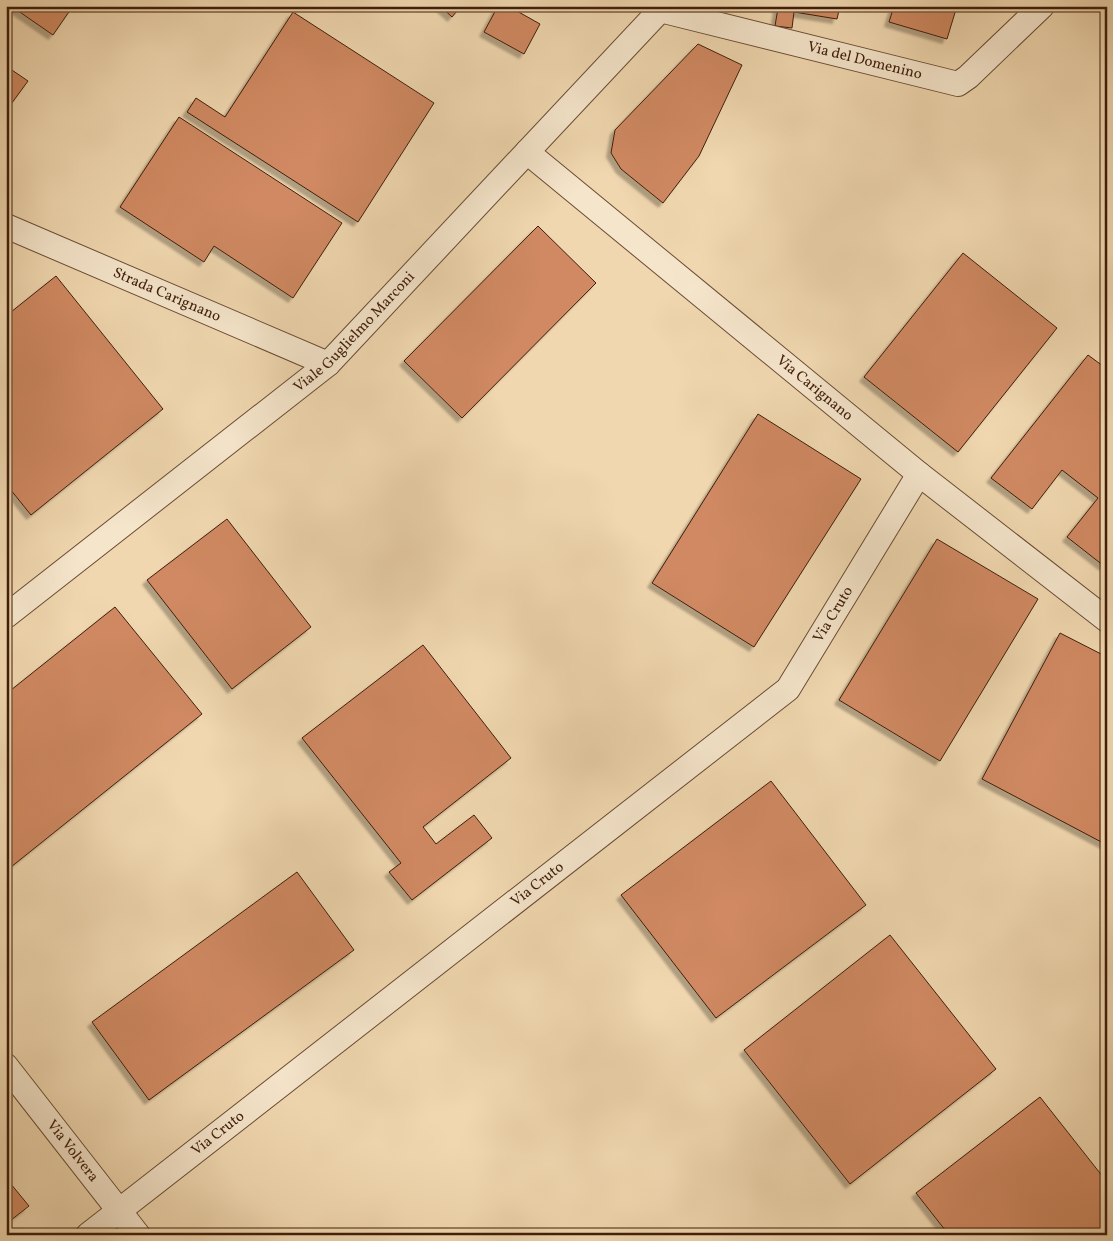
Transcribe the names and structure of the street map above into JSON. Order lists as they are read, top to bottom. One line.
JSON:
{"streets":{"street":["Via del Domenino","Strada Carignano","Viale Guglielmo Marconi","Via Carignano","Via Cruto","Via Volvera"]},"crossings":[["Via del Domenino","Viale Guglielmo Marconi"],["Strada Carignano","Viale Guglielmo Marconi"],["Viale Guglielmo Marconi","Via Carignano"],["Via Carignano","Via Cruto"],["Via Cruto","Via Volvera"]]}
